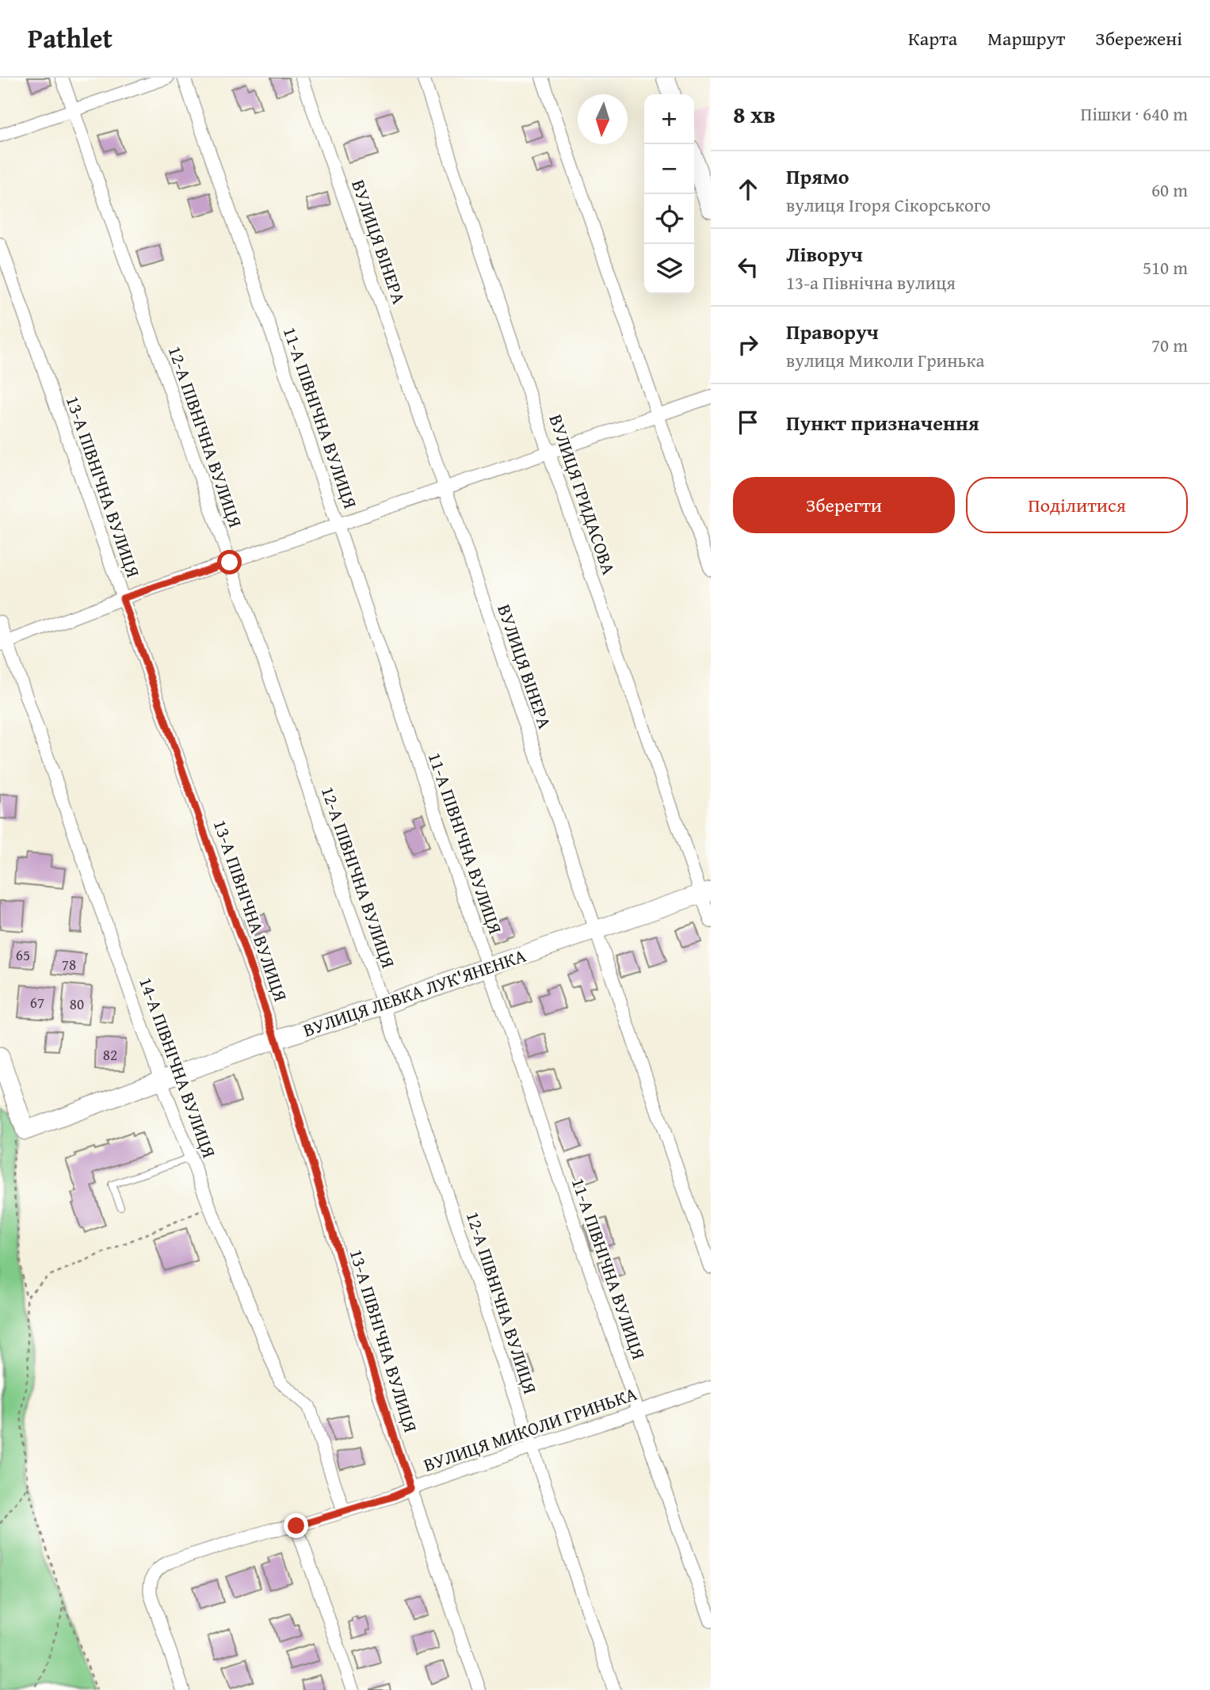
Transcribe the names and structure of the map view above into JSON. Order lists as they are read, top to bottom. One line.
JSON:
{"streets":{"street":["ВУЛИЦЯ ВІНЕРА","11-А ПІВНІЧНА ВУЛИЦЯ","12-А ПІВНІЧНА ВУЛИЦЯ","13-А ПІВНІЧНА ВУЛИЦЯ","ВУЛИЦЯ ГРИДАСОВА","ВУЛИЦЯ ЛЕВКА ЛУК'ЯНЕНКА","14-А ПІВНІЧНА ВУЛИЦЯ","ВУЛИЦЯ МИКОЛИ ГРИНЬКА"]},"crossings":[["ВУЛИЦЯ ВІНЕРА","ВУЛИЦЯ ЛЕВКА ЛУК'ЯНЕНКА"],["11-А ПІВНІЧНА ВУЛИЦЯ","ВУЛИЦЯ ЛЕВКА ЛУК'ЯНЕНКА"],["11-А ПІВНІЧНА ВУЛИЦЯ","ВУЛИЦЯ МИКОЛИ ГРИНЬКА"],["12-А ПІВНІЧНА ВУЛИЦЯ","ВУЛИЦЯ ЛЕВКА ЛУК'ЯНЕНКА"],["12-А ПІВНІЧНА ВУЛИЦЯ","ВУЛИЦЯ МИКОЛИ ГРИНЬКА"],["13-А ПІВНІЧНА ВУЛИЦЯ","ВУЛИЦЯ ЛЕВКА ЛУК'ЯНЕНКА"],["13-А ПІВНІЧНА ВУЛИЦЯ","ВУЛИЦЯ МИКОЛИ ГРИНЬКА"],["ВУЛИЦЯ ГРИДАСОВА","ВУЛИЦЯ ЛЕВКА ЛУК'ЯНЕНКА"],["ВУЛИЦЯ ЛЕВКА ЛУК'ЯНЕНКА","14-А ПІВНІЧНА ВУЛИЦЯ"],["14-А ПІВНІЧНА ВУЛИЦЯ","ВУЛИЦЯ МИКОЛИ ГРИНЬКА"]],"house_numbers":["65","78","67","80","82"],"north":"bottom","page":{"header":"Pathlet","nav":["Карта","Маршрут","Збережені"],"heading":["8 хв","Пішки · 640 m"],"map_buttons":["+","−"],"list":[["Прямо","вулиця Ігоря Сікорського","60 m"],["Ліворуч","13-а Північна вулиця","510 m"],["Праворуч","вулиця Миколи Гринька","70 m"],"Пункт призначення"],"buttons":["Зберегти","Поділитися"]}}
